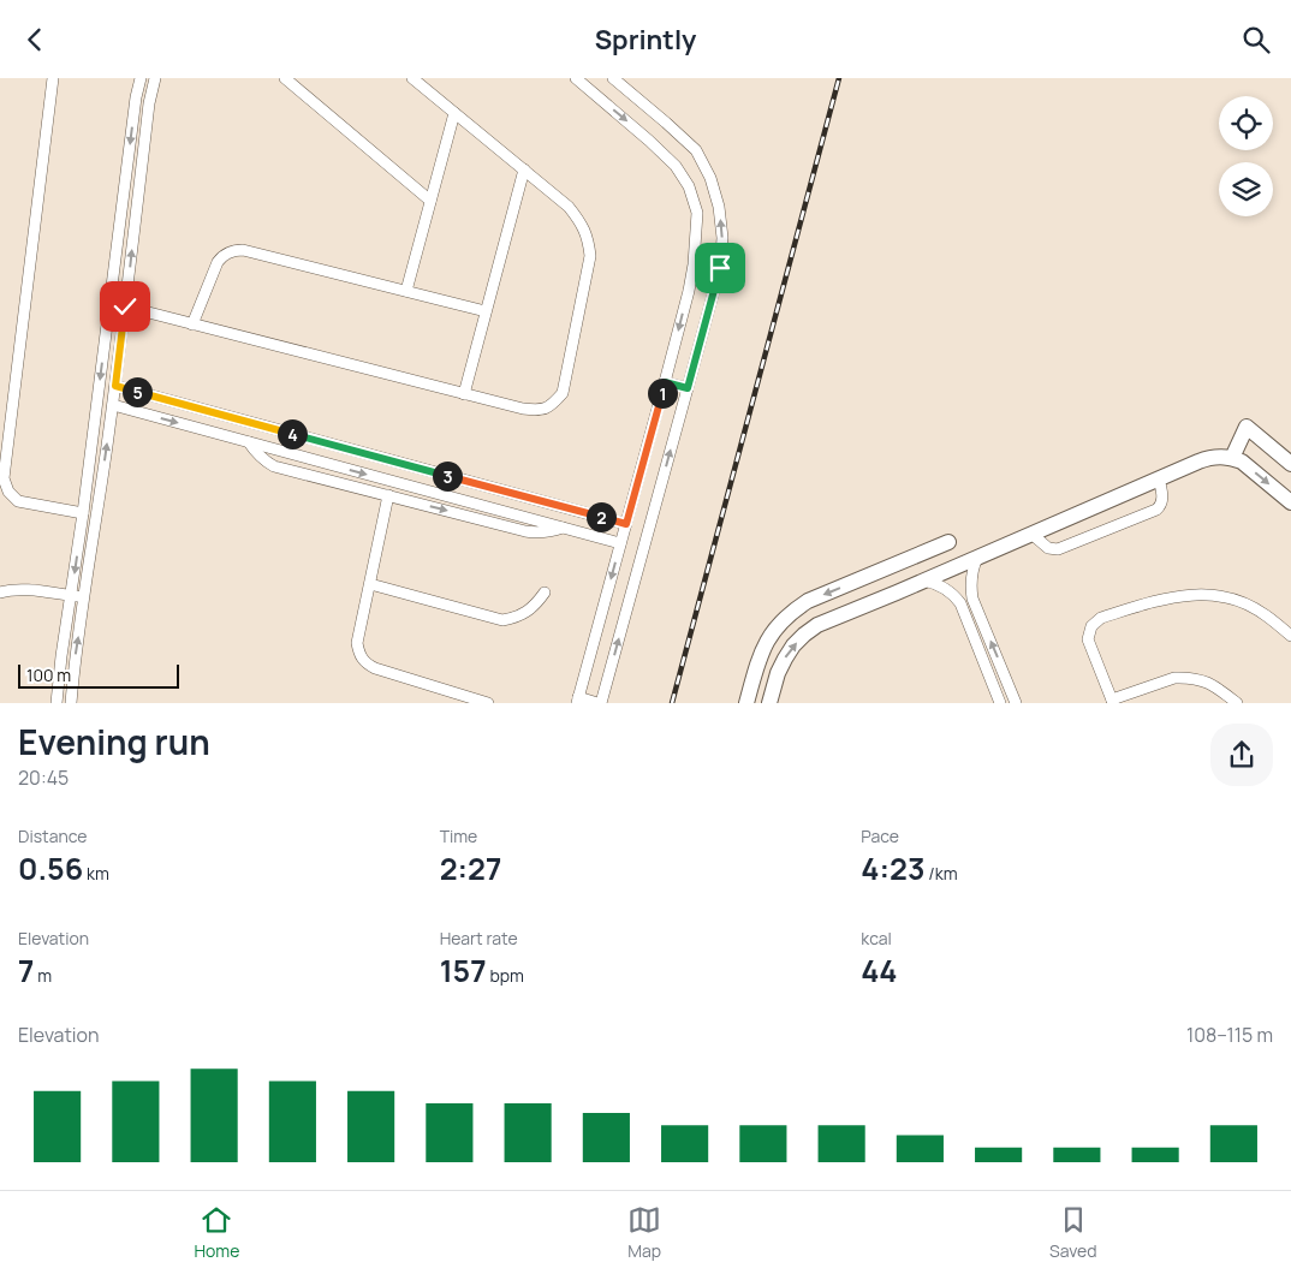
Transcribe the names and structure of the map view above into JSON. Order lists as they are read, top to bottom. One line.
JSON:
{"scale_bar":"100 m","page":{"header":"Sprintly","pins":["5","1","4","3","2"],"scale":"100 m","heading":["Evening run","20:45"],"stats":[["Distance","0.56 km"],["Time","2:27"],["Pace","4:23 /km"],["Elevation","7 m"],["Heart rate","157 bpm"],["kcal","44"]],"chart":["Elevation","108–115 m"],"tabs":["Home","Map","Saved"]}}
